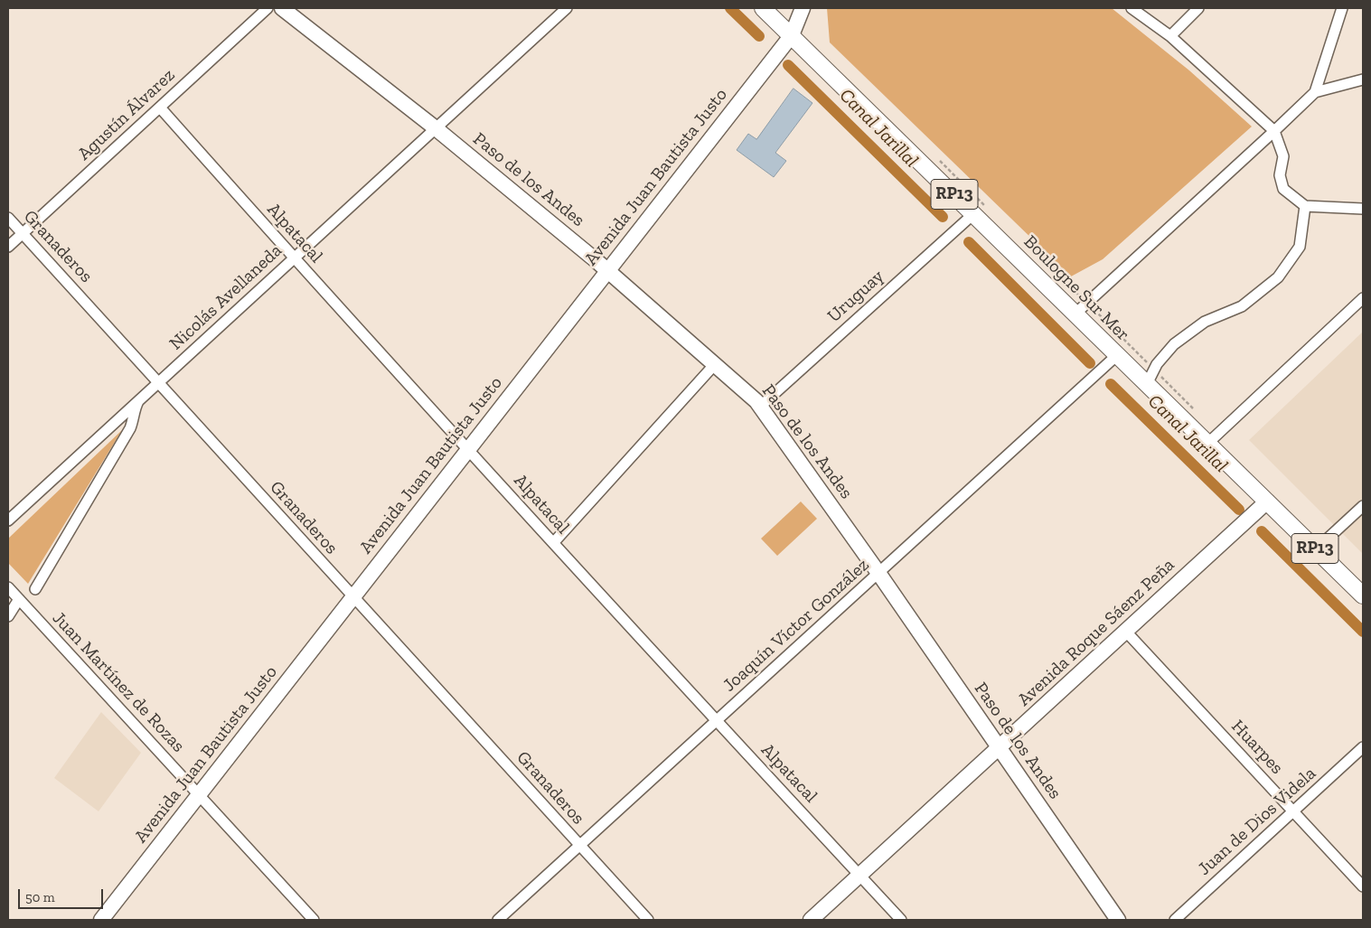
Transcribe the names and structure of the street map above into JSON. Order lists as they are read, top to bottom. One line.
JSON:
{"streets":{"main road":["RP13","Boulogne Sur Mer"],"street":["Agustín Álvarez","Avenida Juan Bautista Justo","Paso de los Andes","Alpatacal","Granaderos","Uruguay","Nicolás Avellaneda","Joaquín Víctor González","Avenida Roque Sáenz Peña","Juan Martínez de Rozas","Huarpes","Juan de Dios Videla"]},"crossings":[["Agustín Álvarez","Alpatacal"],["Agustín Álvarez","Granaderos"],["Avenida Juan Bautista Justo","Paso de los Andes"],["Avenida Juan Bautista Justo","Alpatacal"],["Avenida Juan Bautista Justo","Granaderos"],["Avenida Juan Bautista Justo","Boulogne Sur Mer"],["Avenida Juan Bautista Justo","Juan Martínez de Rozas"],["Paso de los Andes","Uruguay"],["Paso de los Andes","Nicolás Avellaneda"],["Paso de los Andes","Joaquín Víctor González"],["Paso de los Andes","Avenida Roque Sáenz Peña"],["Alpatacal","Nicolás Avellaneda"],["Alpatacal","Joaquín Víctor González"],["Alpatacal","Avenida Roque Sáenz Peña"],["Granaderos","Nicolás Avellaneda"],["Granaderos","Joaquín Víctor González"],["Boulogne Sur Mer","Uruguay"],["Boulogne Sur Mer","Joaquín Víctor González"],["Boulogne Sur Mer","Avenida Roque Sáenz Peña"],["Avenida Roque Sáenz Peña","Huarpes"],["Huarpes","Juan de Dios Videla"]],"water":["Canal Jarillal"],"scale_bar":"50 m"}
